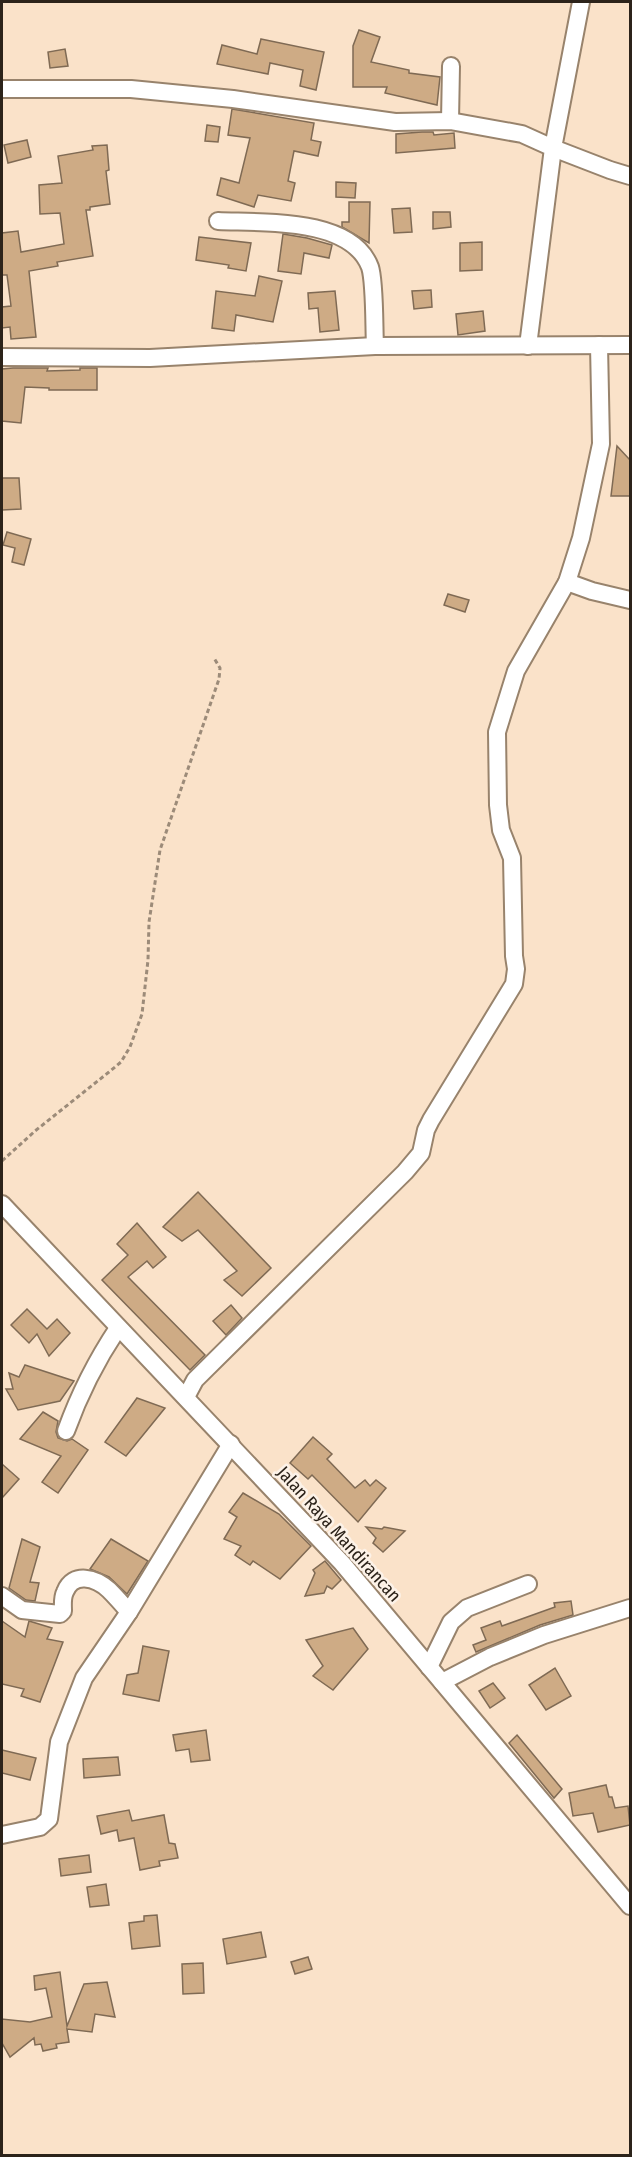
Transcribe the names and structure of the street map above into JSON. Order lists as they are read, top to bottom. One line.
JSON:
{"streets":{"street":["Jalan Raya Mandirancan"]}}
